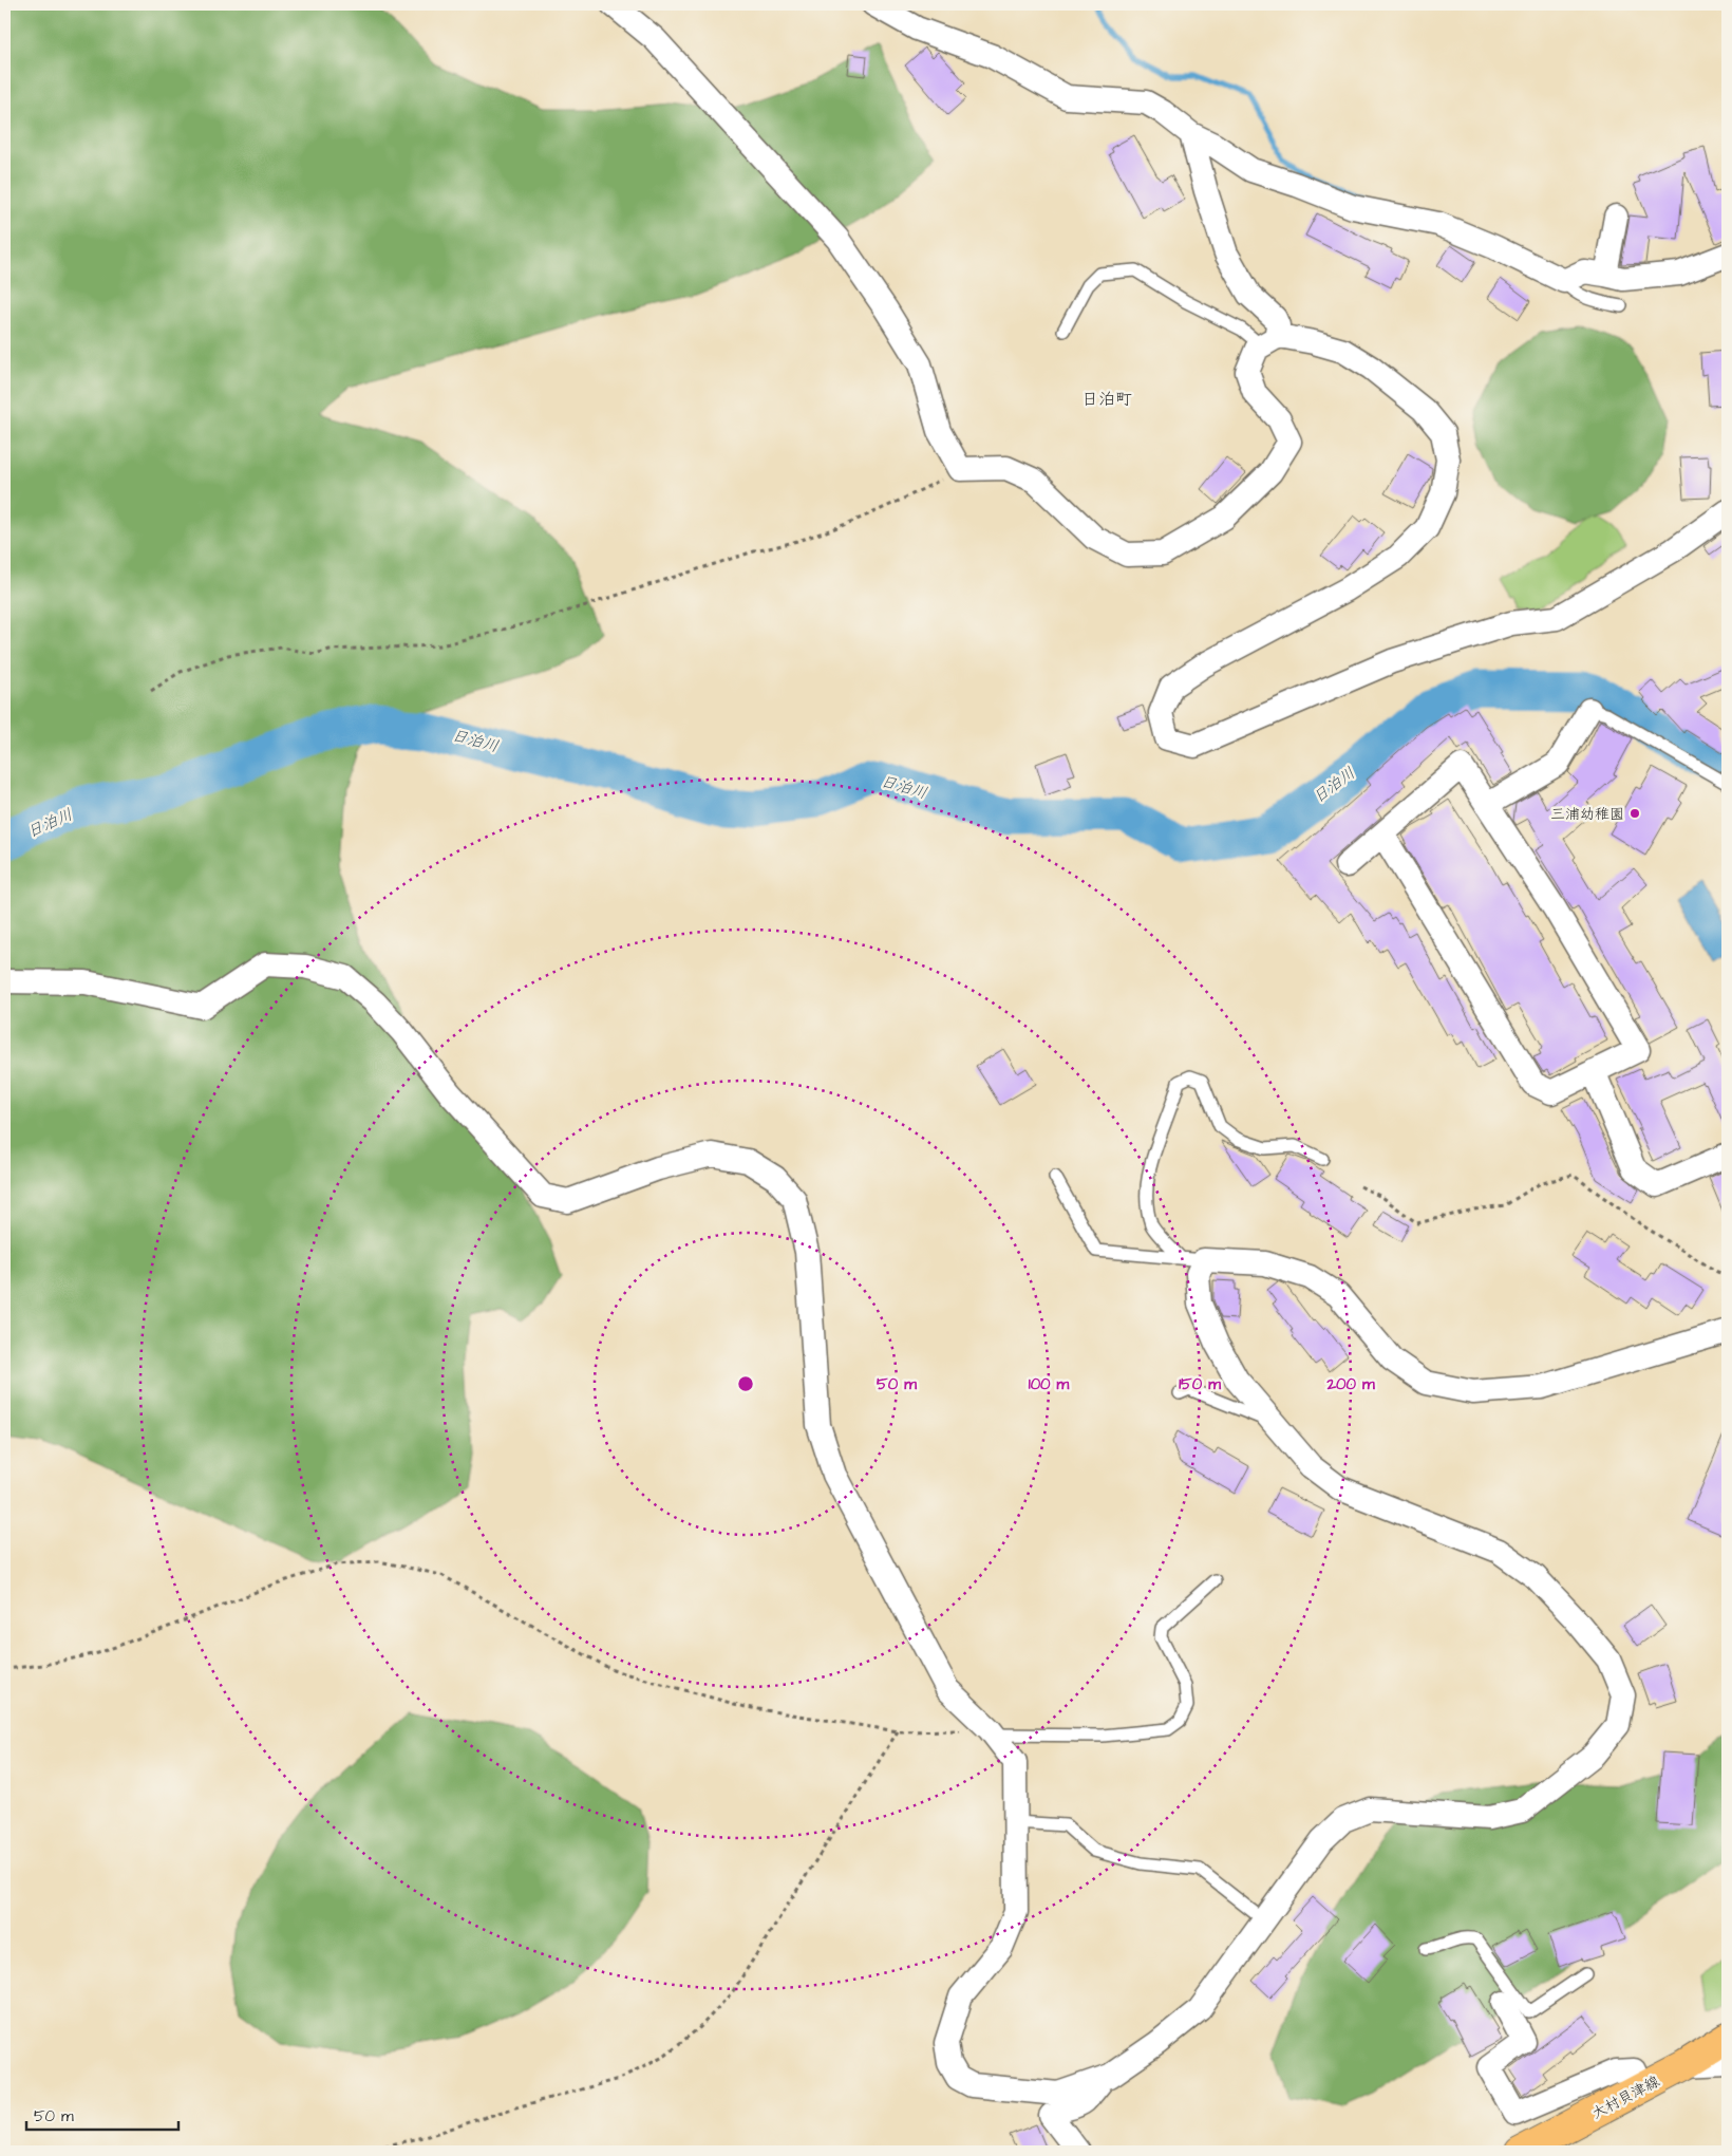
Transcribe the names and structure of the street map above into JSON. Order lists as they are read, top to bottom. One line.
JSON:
{"streets":{"main road":["大村貝津線"]},"districts":["日泊町"],"water":["日泊川"],"places":["三浦幼稚園"],"scale_bar":"50 m","rings":["50 m","100 m","150 m","200 m"]}
